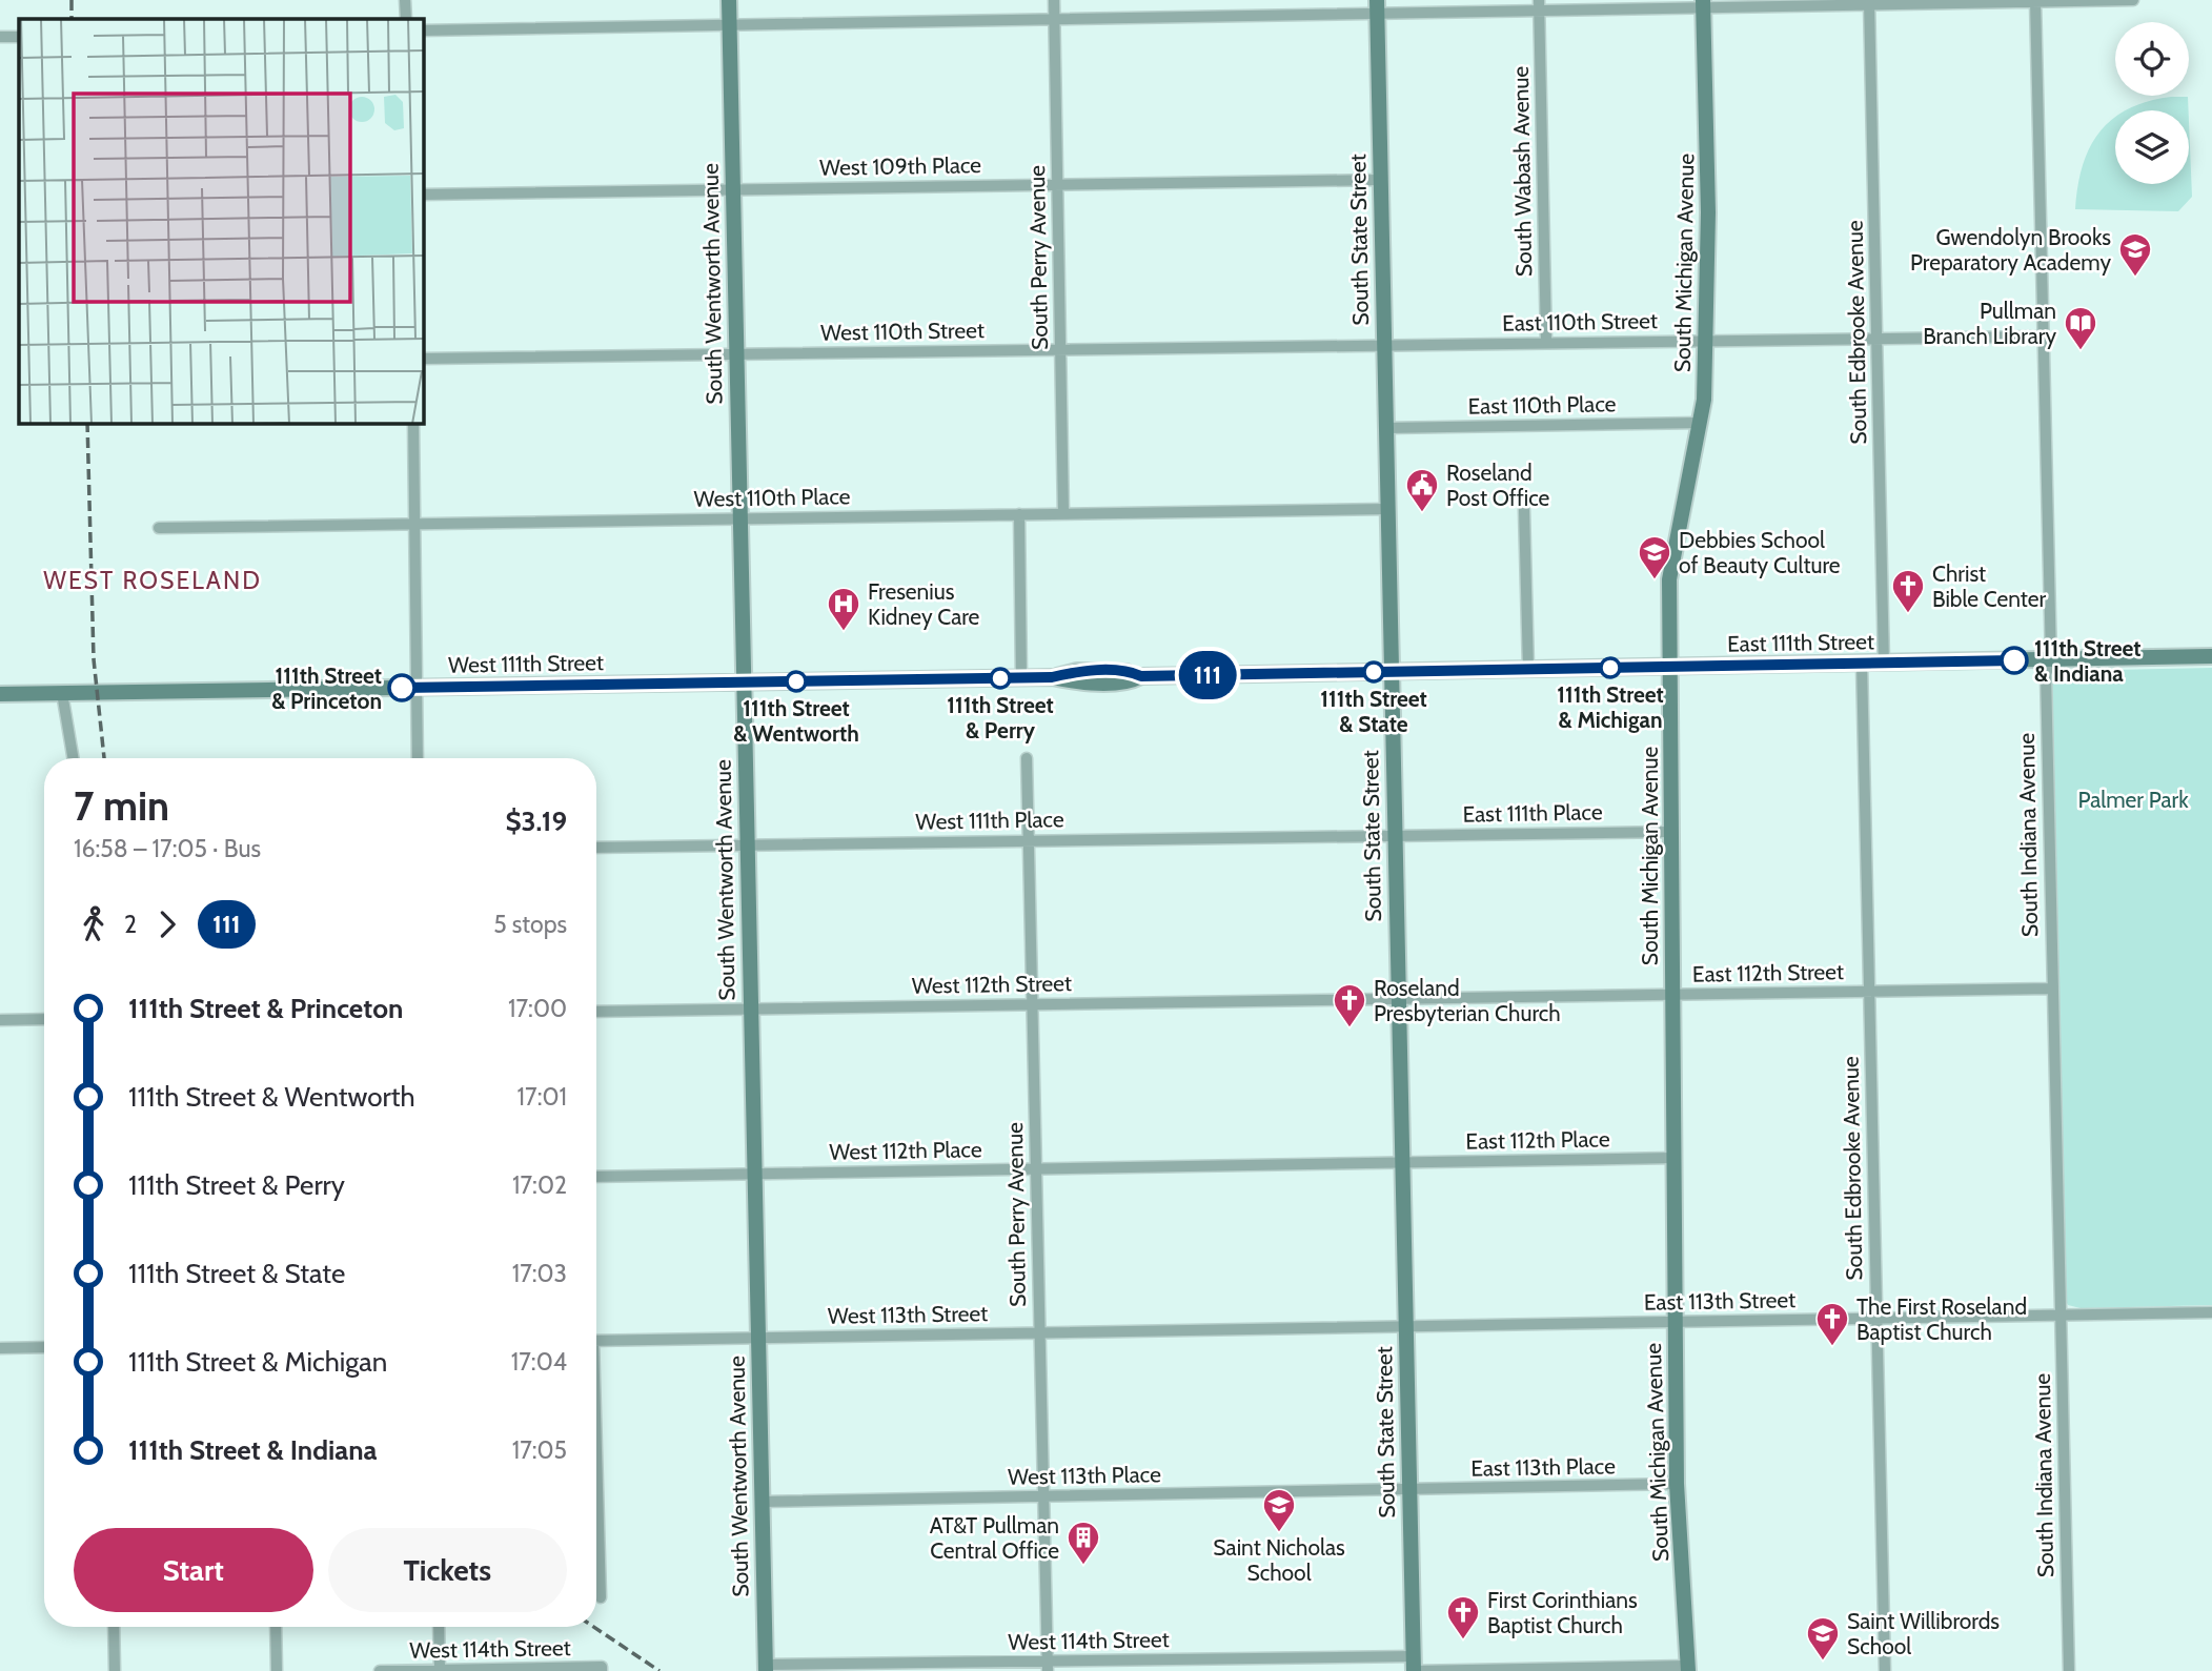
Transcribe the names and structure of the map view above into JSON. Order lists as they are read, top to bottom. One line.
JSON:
{"streets":{"main road":["South State Street","South Michigan Avenue","South Wentworth Avenue","East 111th Street","West 111th Street"],"street":["West 109th Place","South Wabash Avenue","South Perry Avenue","East 110th Street","West 110th Street","South Edbrooke Avenue","East 110th Place","West 110th Place","East 111th Place","West 111th Place","South Indiana Avenue","East 112th Street","West 112th Street","East 112th Place","West 112th Place","East 113th Street","West 113th Street","East 113th Place","West 113th Place","West 114th Street"]},"crossings":[["West 109th Place","South State Street"],["West 109th Place","South Perry Avenue"],["West 109th Place","South Wentworth Avenue"],["South Wabash Avenue","East 110th Street"],["South State Street","East 110th Street"],["South State Street","West 110th Street"],["South State Street","East 110th Place"],["South State Street","West 110th Place"],["South State Street","East 111th Street"],["South State Street","West 111th Street"],["South State Street","East 111th Place"],["South State Street","West 111th Place"],["South State Street","East 112th Street"],["South State Street","West 112th Street"],["South State Street","East 112th Place"],["South State Street","West 112th Place"],["South State Street","East 113th Street"],["South State Street","West 113th Street"],["South State Street","East 113th Place"],["South State Street","West 113th Place"],["South State Street","West 114th Street"],["South Perry Avenue","West 110th Street"],["South Perry Avenue","West 110th Place"],["South Perry Avenue","West 111th Place"],["South Perry Avenue","West 112th Street"],["South Perry Avenue","West 112th Place"],["South Perry Avenue","West 113th Street"],["South Perry Avenue","West 113th Place"],["South Perry Avenue","West 114th Street"],["South Michigan Avenue","East 110th Street"],["South Michigan Avenue","East 110th Place"],["South Michigan Avenue","East 111th Street"],["South Michigan Avenue","East 111th Place"],["South Michigan Avenue","East 112th Street"],["South Michigan Avenue","East 112th Place"],["South Michigan Avenue","East 113th Street"],["South Michigan Avenue","East 113th Place"],["South Michigan Avenue","West 114th Street"],["South Wentworth Avenue","West 110th Street"],["South Wentworth Avenue","West 110th Place"],["South Wentworth Avenue","West 111th Street"],["South Wentworth Avenue","West 111th Place"],["South Wentworth Avenue","West 112th Street"],["South Wentworth Avenue","West 112th Place"],["South Wentworth Avenue","West 113th Street"],["South Wentworth Avenue","West 113th Place"],["South Wentworth Avenue","West 114th Street"],["East 110th Street","West 110th Street"],["East 110th Street","South Edbrooke Avenue"],["East 110th Street","South Indiana Avenue"],["South Edbrooke Avenue","East 111th Street"],["South Edbrooke Avenue","East 112th Street"],["South Edbrooke Avenue","East 113th Street"],["East 111th Street","West 111th Street"],["East 111th Street","South Indiana Avenue"],["East 111th Place","West 111th Place"],["South Indiana Avenue","East 112th Street"],["South Indiana Avenue","East 113th Street"],["East 112th Street","West 112th Street"],["East 112th Place","West 112th Place"],["East 113th Street","West 113th Street"],["East 113th Place","West 113th Place"]],"districts":["WEST ROSELAND"],"parks":["Palmer Park"],"places":{"school or university":["Gwendolyn Brooks Preparatory Academy","Debbies School of Beauty Culture","Saint Nicholas School","Saint Willibrords School"],"library":["Pullman Branch Library"],"public building":["Roseland Post Office"],"church":["Christ Bible Center","Roseland Presbyterian Church","The First Roseland Baptist Church","First Corinthians Baptist Church"],"hospital":["Fresenius Kidney Care"],"other":["111th Street & Indiana","111th Street & Michigan","111th Street & State","111th Street & Perry","111th Street & Wentworth","111th Street & Princeton"],"building":["AT&T Pullman Central Office"]},"lines":["bus line 111"],"page":{"on_map":"111","heading":["7 min","16:58 – 17:05 · Bus","$3.19"],"legs":["2","111","5 stops"],"list":[{"name":"111th Street & Princeton","value":"17:00"},{"name":"111th Street & Wentworth","value":"17:01"},{"name":"111th Street & Perry","value":"17:02"},{"name":"111th Street & State","value":"17:03"},{"name":"111th Street & Michigan","value":"17:04"},{"name":"111th Street & Indiana","value":"17:05"}],"buttons":["Start","Tickets"]}}
